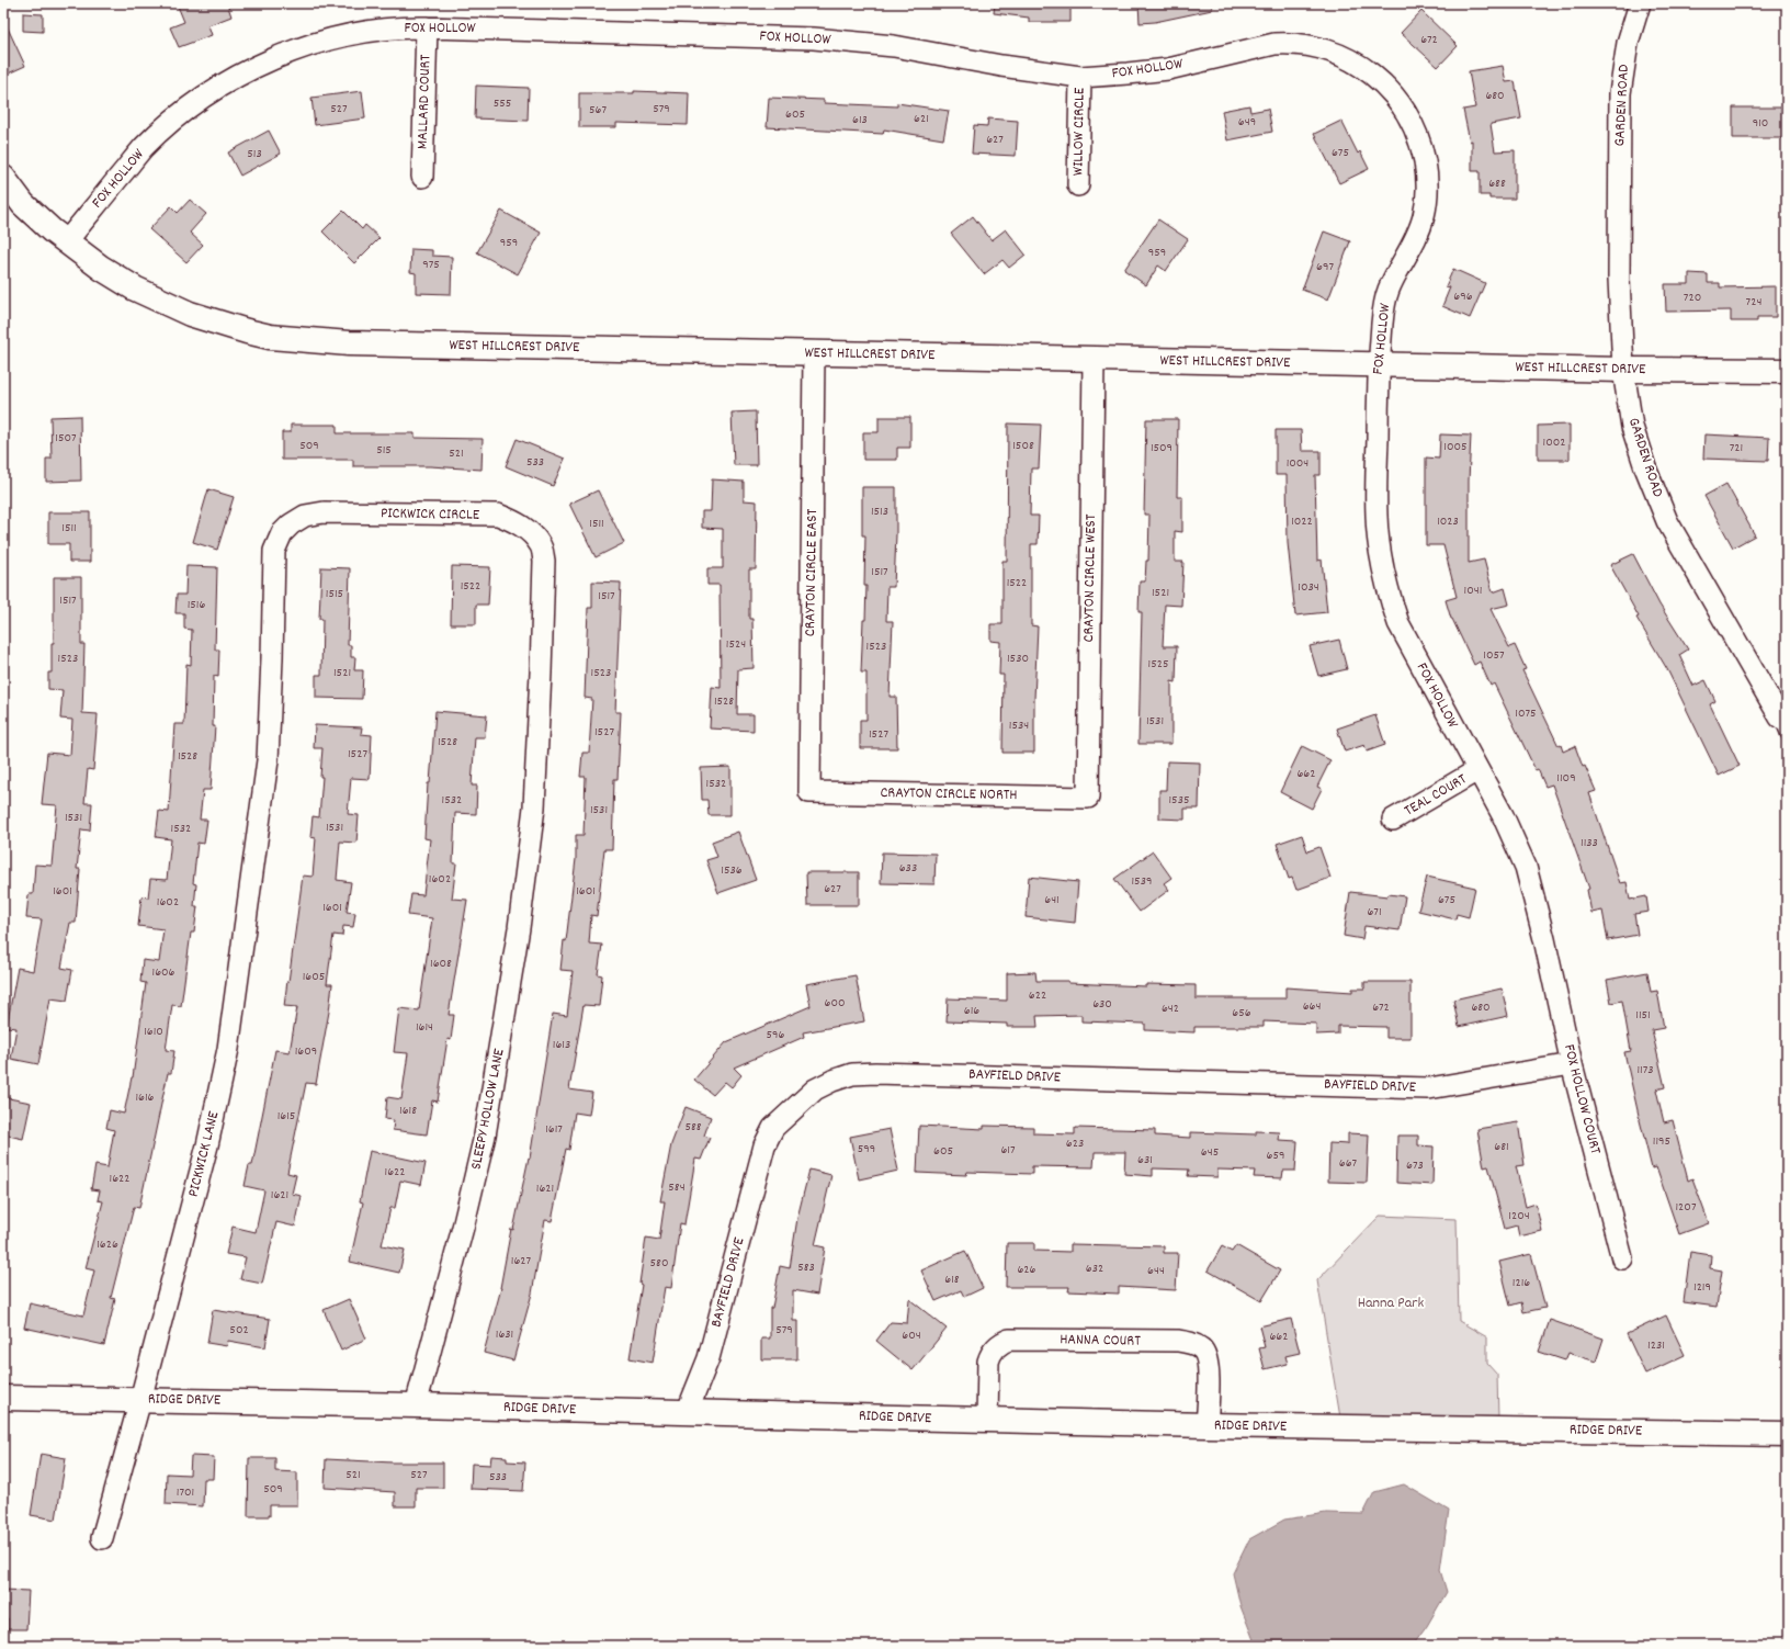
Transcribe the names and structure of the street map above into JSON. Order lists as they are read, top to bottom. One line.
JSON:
{"streets":{"street":["FOX HOLLOW","MALLARD COURT","GARDEN ROAD","WILLOW CIRCLE","WEST HILLCREST DRIVE","PICKWICK CIRCLE","CRAYTON CIRCLE EAST","CRAYTON CIRCLE WEST","CRAYTON CIRCLE NORTH","TEAL COURT","BAYFIELD DRIVE","FOX HOLLOW COURT","SLEEPY HOLLOW LANE","PICKWICK LANE","HANNA COURT","RIDGE DRIVE"]},"crossings":[["FOX HOLLOW","MALLARD COURT"],["FOX HOLLOW","WILLOW CIRCLE"],["FOX HOLLOW","WEST HILLCREST DRIVE"],["FOX HOLLOW","TEAL COURT"],["FOX HOLLOW","FOX HOLLOW COURT"],["GARDEN ROAD","WEST HILLCREST DRIVE"],["WEST HILLCREST DRIVE","CRAYTON CIRCLE EAST"],["WEST HILLCREST DRIVE","CRAYTON CIRCLE WEST"],["PICKWICK CIRCLE","SLEEPY HOLLOW LANE"],["PICKWICK CIRCLE","PICKWICK LANE"],["CRAYTON CIRCLE EAST","CRAYTON CIRCLE NORTH"],["CRAYTON CIRCLE WEST","CRAYTON CIRCLE NORTH"],["BAYFIELD DRIVE","FOX HOLLOW COURT"],["BAYFIELD DRIVE","RIDGE DRIVE"],["SLEEPY HOLLOW LANE","RIDGE DRIVE"],["PICKWICK LANE","RIDGE DRIVE"],["HANNA COURT","RIDGE DRIVE"]],"parks":["Hanna Park"],"house_numbers":["672","680","555","527","579","567","605","621","613","649","910","627","675","513","688","959","959","975","697","696","720","724","1507","1002","509","1508","1005","1509","721","515","521","533","1004","1513","1022","1023","1511","1511","1517","1522","1522","1034","1041","1521","1515","1517","1517","1516","1524","1523","1057","1523","1530","1525","1521","1523","1528","1075","1531","1534","1527","1527","1528","1527","1528","662","1109","1532","1532","1535","1531","1531","1531","1532","1133","633","1536","1602","1539","627","1601","1601","641","675","1602","1601","671","1608","1606","1605","622","600","630","664","672","680","642","616","656","1151","1614","1610","596","1613","1609","1173","1616","1618","1615","588","1617","1195","623","681","599","617","605","645","659","631","667","673","1622","1622","584","1621","1621","1207","1204","1626","1627","580","583","632","626","644","618","1216","1219","502","579","1631","604","662","1231","521","527","533","509","1701"]}
